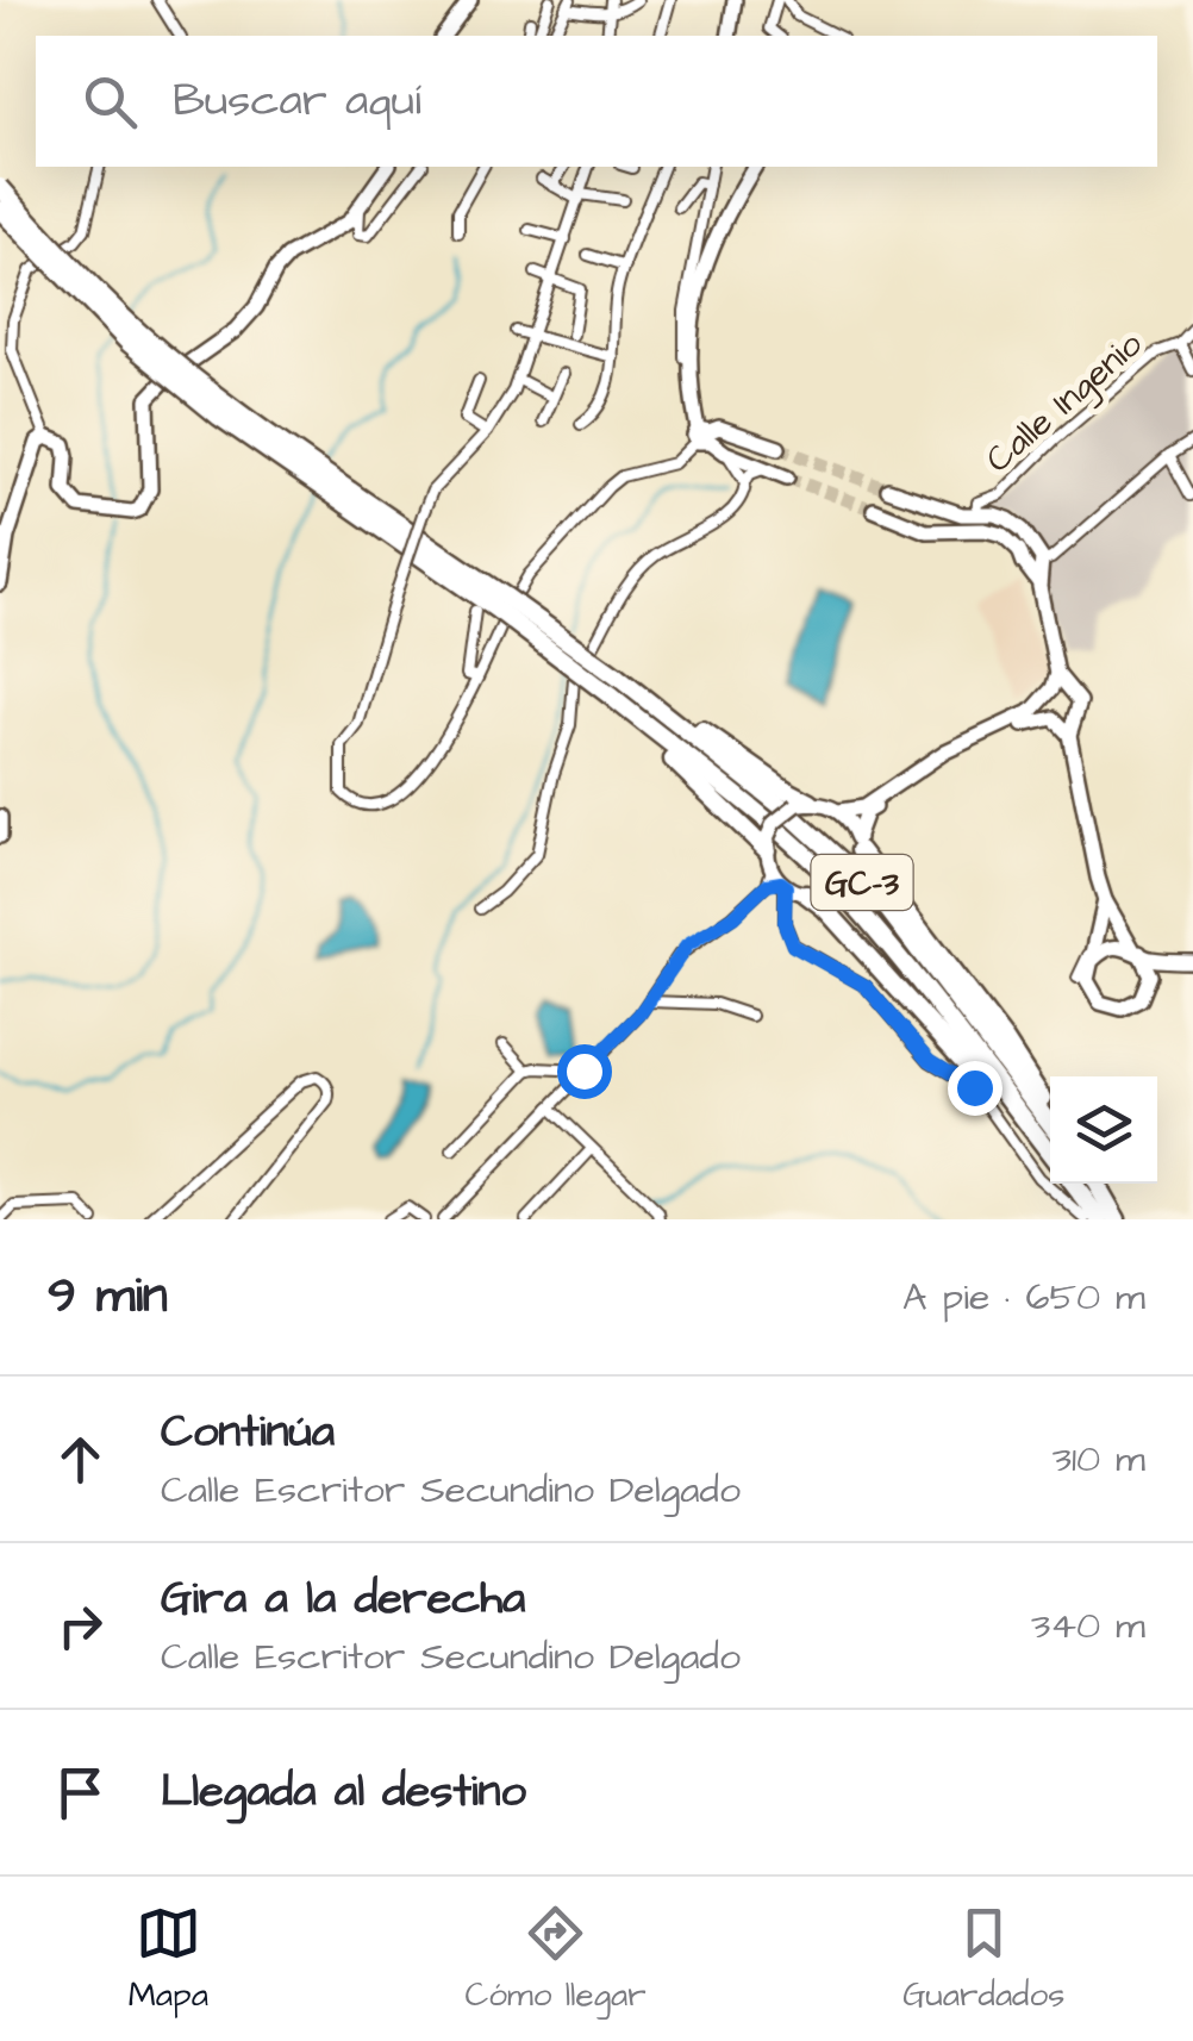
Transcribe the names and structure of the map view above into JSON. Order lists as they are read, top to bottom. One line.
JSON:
{"streets":{"highway":["GC-3"],"street":["Calle Ingenio"]},"page":{"search":"Buscar aquí","heading":["9 min","A pie · 650 m"],"list":[["Continúa","Calle Escritor Secundino Delgado","310 m"],["Gira a la derecha","Calle Escritor Secundino Delgado","340 m"],"Llegada al destino"],"nav":["Mapa","Cómo llegar","Guardados"]}}
